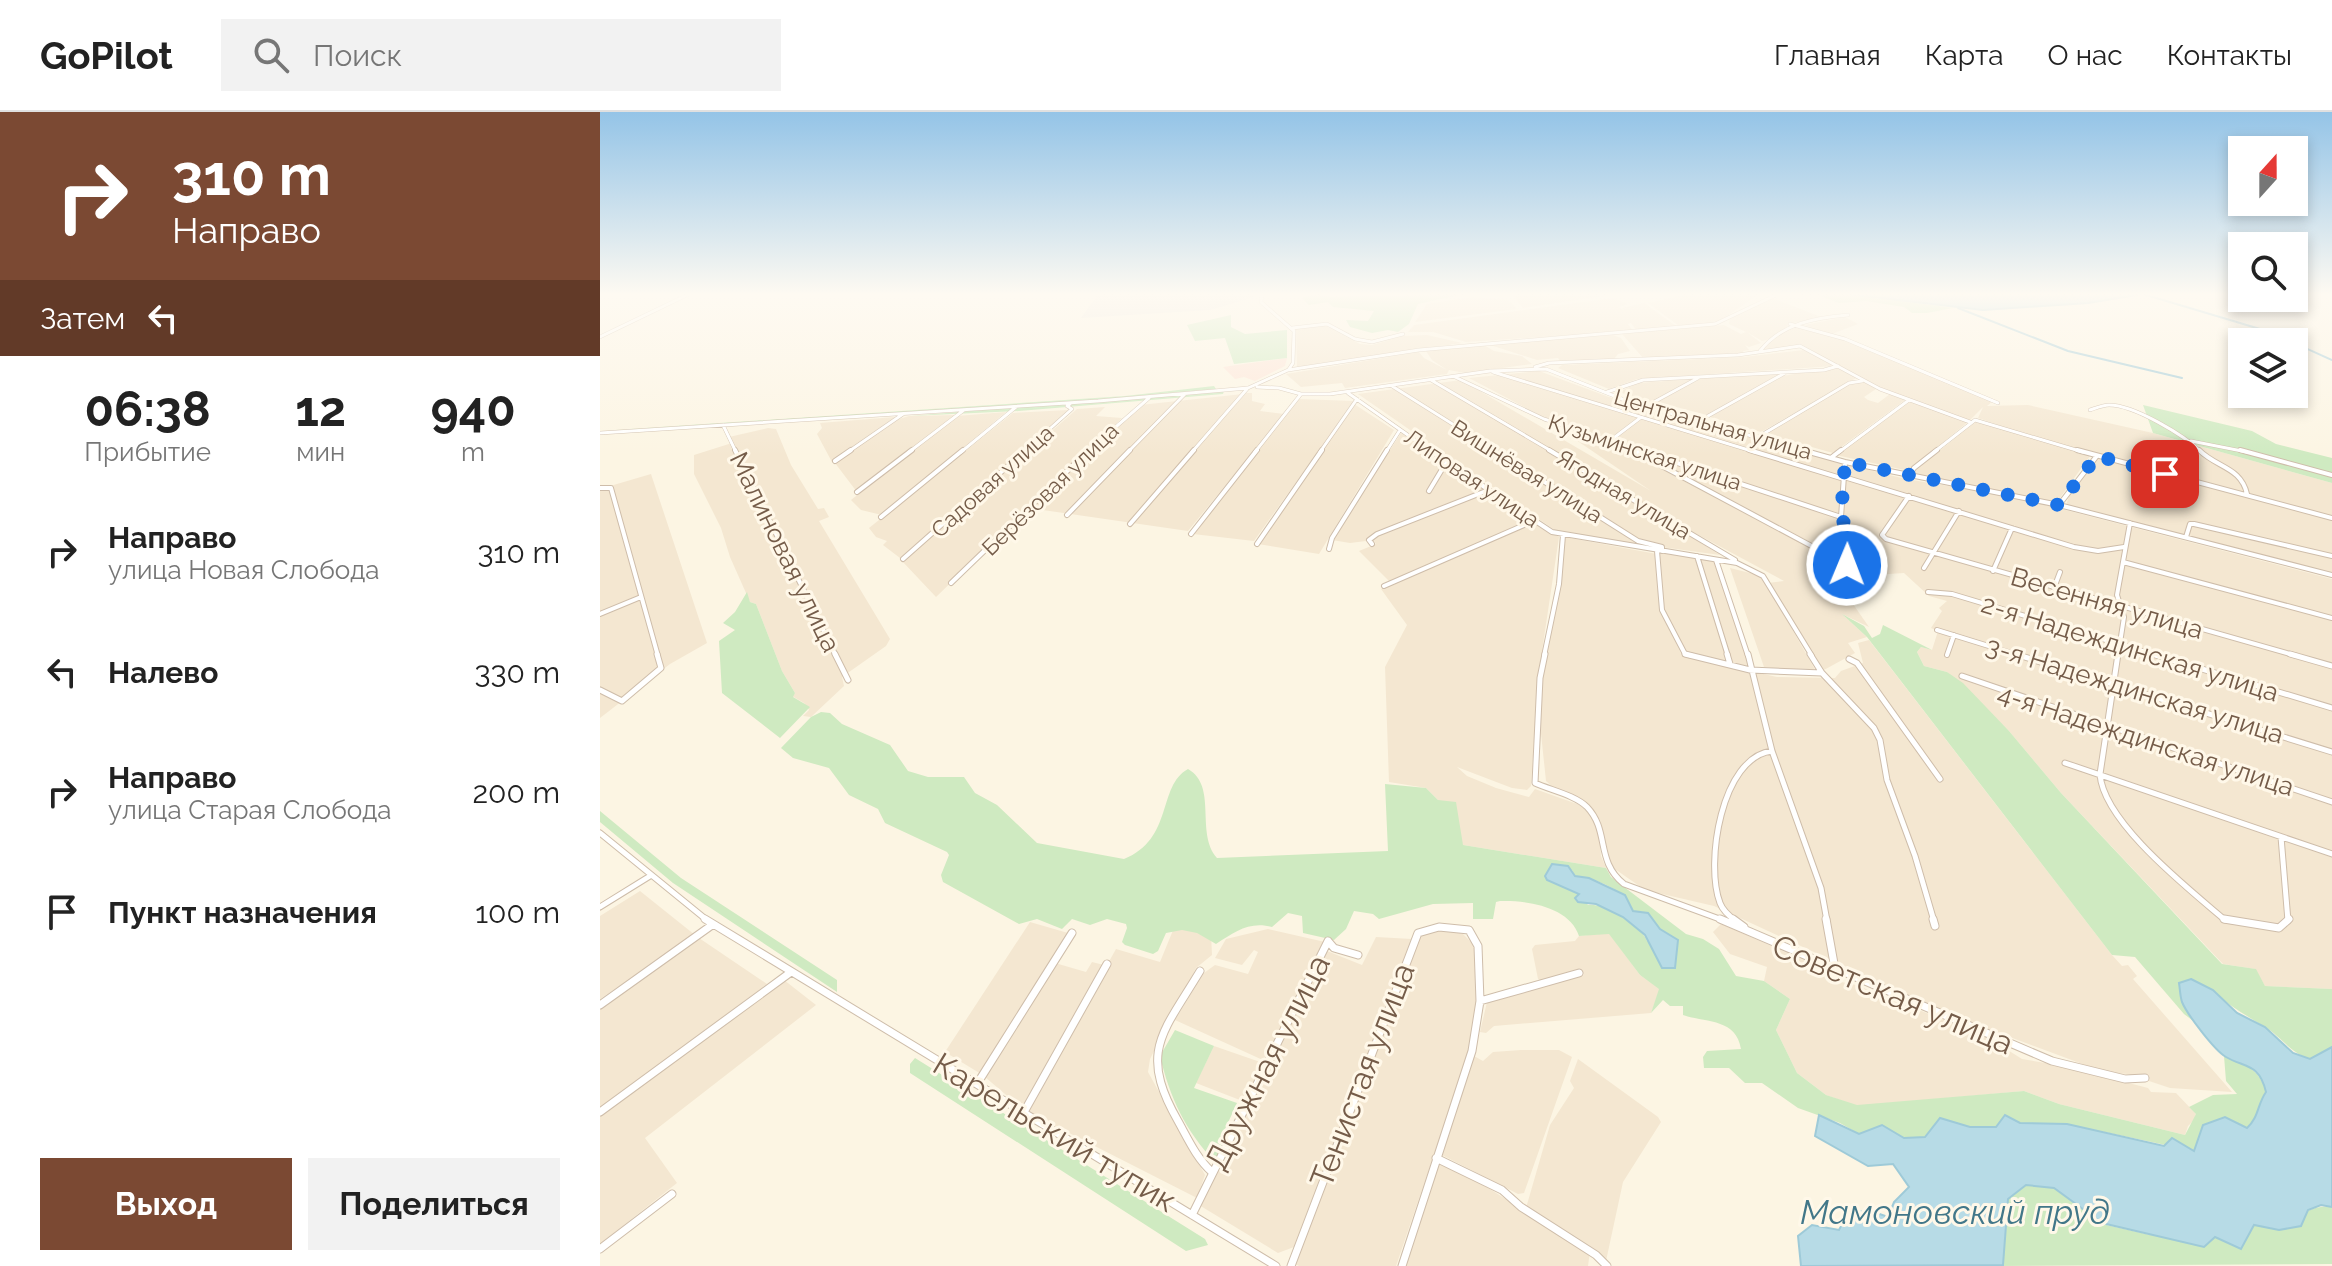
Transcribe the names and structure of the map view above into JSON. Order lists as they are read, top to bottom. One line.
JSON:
{"streets":{"street":["Центральная улица","Кузьминская улица","Вишнёвая улица","Липовая улица","Садовая улица","Берёзовая улица","Ягодная улица","Малиновая улица","Весенняя улица","2-я Надеждинская улица","3-я Надеждинская улица","4-я Надеждинская улица","Советская улица","Дружная улица","Тенистая улица","Карельский тупик"]},"crossings":[["Центральная улица","Кузьминская улица"],["Центральная улица","Вишнёвая улица"],["Центральная улица","Липовая улица"],["Центральная улица","Ягодная улица"],["Вишнёвая улица","Липовая улица"],["Липовая улица","Советская улица"],["Дружная улица","Карельский тупик"]],"water":["Мамоновский пруд"],"north":"top","page":{"header":"GoPilot","search":"Поиск","nav":["Главная","Карта","О нас","Контакты"],"turn":["310 m","Направо"],"then":"Затем","eta":["06:38","Прибытие","12","мин","940","m"],"list":[{"name":"Направо","note":"улица Новая Слобода","value":"310 m"},{"name":"Налево","value":"330 m"},{"name":"Направо","note":"улица Старая Слобода","value":"200 m"},{"name":"Пункт назначения","value":"100 m"}],"buttons":["Выход","Поделиться"]}}
